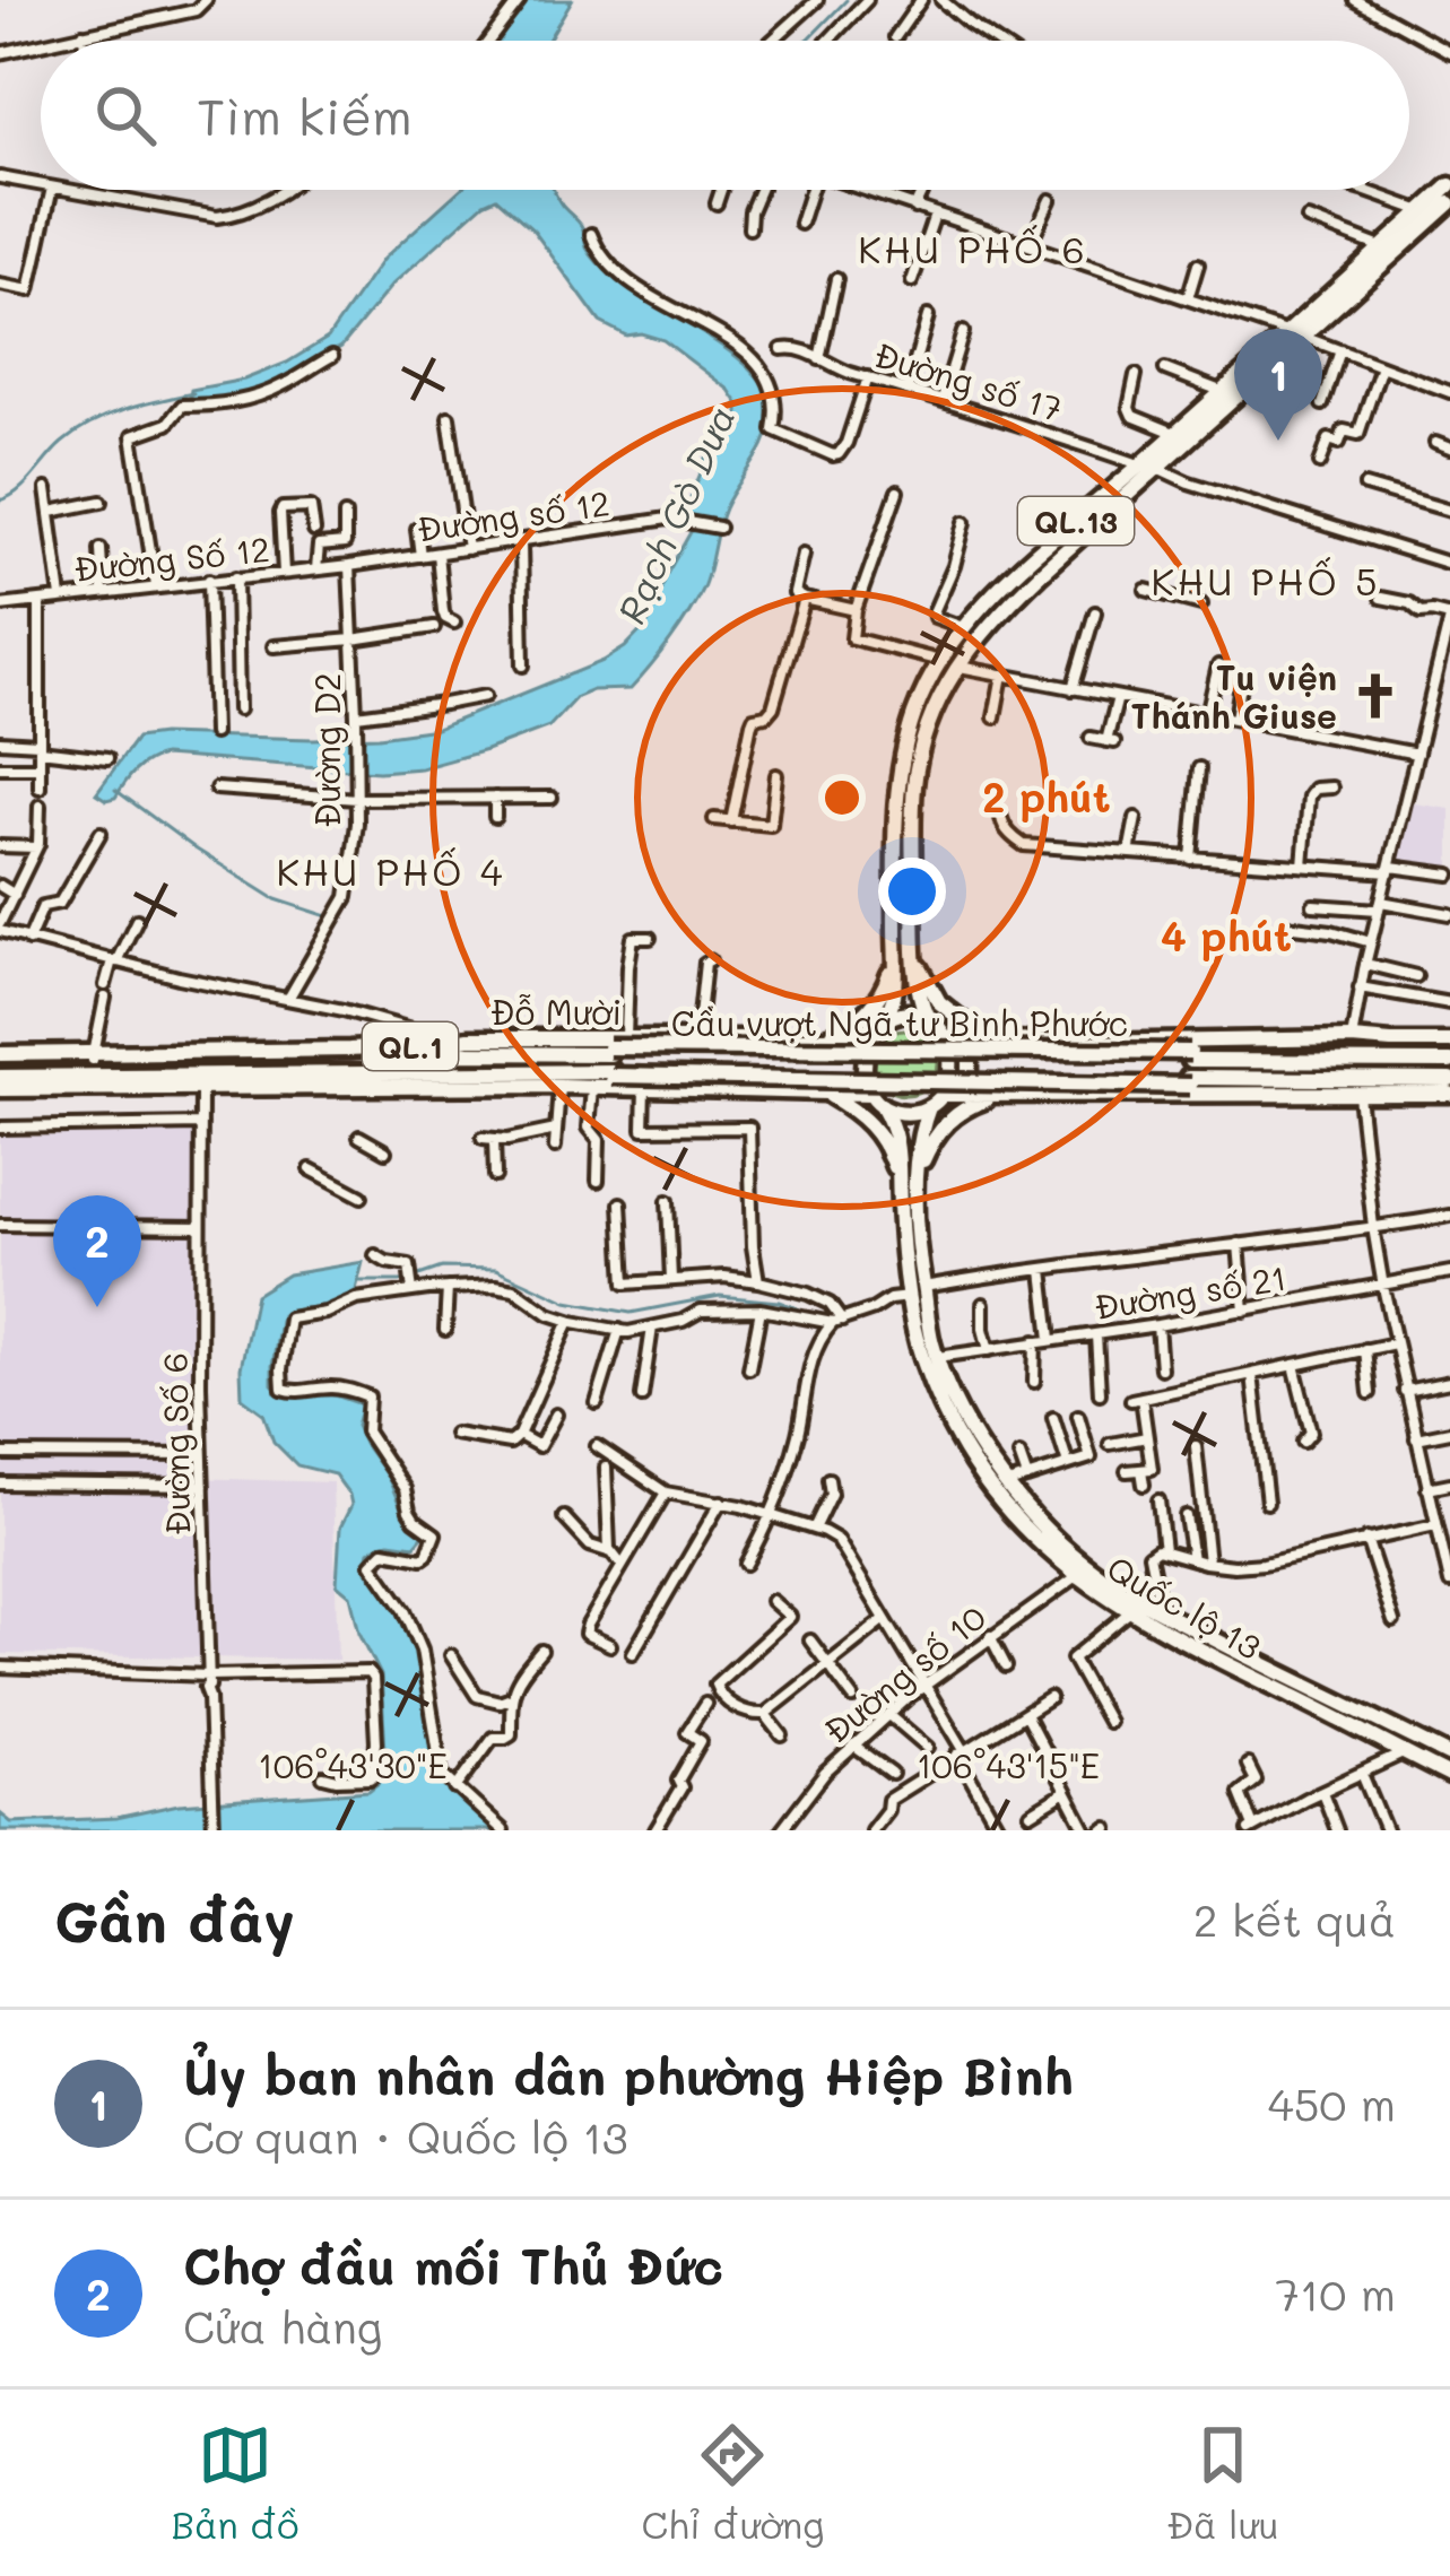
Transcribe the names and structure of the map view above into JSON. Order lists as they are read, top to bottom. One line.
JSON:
{"streets":{"highway":["QL.13","Đỗ Mười","Cầu vượt Ngã tư Bình Phước","QL.1","Quốc lộ 13"],"street":["Đường số 17","Đường số 12","Đường Số 12","Đường D2","Đường số 21","Đường Số 6","Đường số 10"]},"crossings":[["Đường số 17","QL.13"],["Đường số 12","Đường Số 12"],["Đường số 12","Đường D2"],["QL.13","Đỗ Mười"],["QL.13","QL.1"],["QL.13","Quốc lộ 13"],["Đường Số 12","Đường D2"],["Đỗ Mười","Cầu vượt Ngã tư Bình Phước"],["Đỗ Mười","QL.1"],["Đỗ Mười","Quốc lộ 13"],["Cầu vượt Ngã tư Bình Phước","QL.1"],["QL.1","Quốc lộ 13"],["Đường số 21","Quốc lộ 13"],["Quốc lộ 13","Đường số 10"]],"districts":["KHU PHỐ 6","KHU PHỐ 5","KHU PHỐ 4"],"water":["Rạch Gò Dưa"],"places":{"church":["Tu viện Thánh Giuse"]},"page":{"search":"Tìm kiếm","pins":["1","2"],"heading":["Gần đây","2 kết quả"],"list":[{"mark":"1","name":"Ủy ban nhân dân phường Hiệp Bình","note":"Cơ quan · Quốc lộ 13","value":"450 m"},{"mark":"2","name":"Chợ đầu mối Thủ Đức","note":"Cửa hàng","value":"710 m"}],"nav":["Bản đồ","Chỉ đường","Đã lưu"]},"coordinates":["106°43'30\"E","106°43'15\"E"],"rings":["2 phút","4 phút"]}
